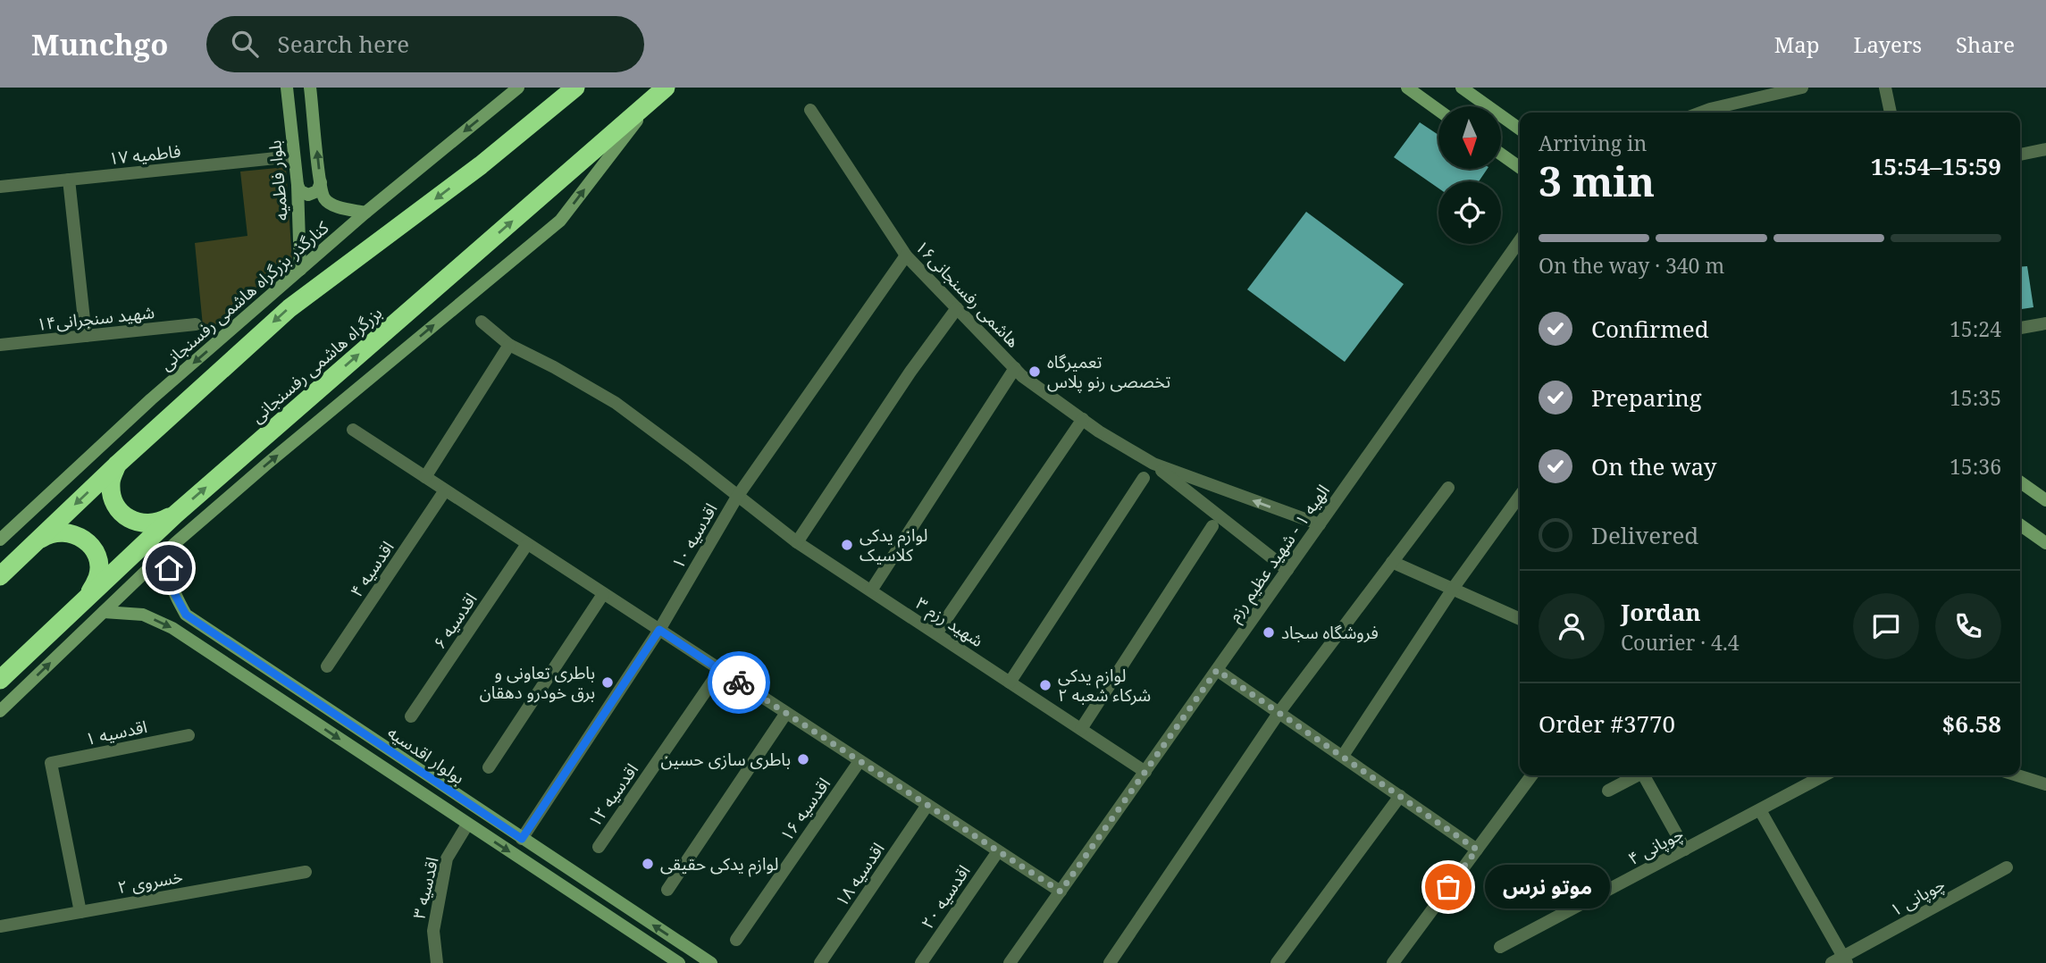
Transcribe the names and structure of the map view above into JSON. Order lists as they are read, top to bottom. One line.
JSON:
{"streets":{"highway":["بزرگراه هاشمی رفسنجانی"],"main road":["بلوار فاطمیه","کنارگذر بزرگراه هاشمی رفسنجانی","بولوار اقدسیه"],"street":["فاطمیه ۱۷","هاشمی رفسنجانی۱۶","شهید سنجرانی۱۴","اقدسیه ۱۰","الهیه ۱ - شهید عظیم رزم","اقدسیه ۴","اقدسیه ۶","شهید رزم ۳","اقدسیه ۱","اقدسیه ۱۲","اقدسیه ۱۶","چوپانی ۴","اقدسیه ۱۸","خسروی ۲","اقدسیه ۳","اقدسیه ۲۰","چوپانی ۱"]},"crossings":[["فاطمیه ۱۷","بلوار فاطمیه"],["بلوار فاطمیه","کنارگذر بزرگراه هاشمی رفسنجانی"],["هاشمی رفسنجانی۱۶","اقدسیه ۱۰"],["هاشمی رفسنجانی۱۶","الهیه ۱ - شهید عظیم رزم"],["اقدسیه ۱۰","شهید رزم ۳"],["اقدسیه ۱۰","بولوار اقدسیه"],["الهیه ۱ - شهید عظیم رزم","شهید رزم ۳"],["اقدسیه ۱","خسروی ۲"],["بولوار اقدسیه","اقدسیه ۳"]],"one_way":["کنارگذر بزرگراه هاشمی رفسنجانی"],"places":["تعمیرگاه تخصصی رنو پلاس","لوازم یدکی کلاسیک","فروشگاه سجاد","باطری تعاونی و برق خودرو دهقان","لوازم یدکی شرکاء شعبه ۲","باطری سازی حسین","لوازم یدکی حقیقی","موتو نرس"],"north":"bottom","page":{"header":"Munchgo","search":"Search here","nav":["Map","Layers","Share"],"heading":["3 min","Arriving in","15:54–15:59"],"panel":["Jordan","Courier · 4.4","Order #3770","$6.58"],"bar":"On the way · 340 m","list":[["Confirmed","15:24"],["Preparing","15:35"],["On the way","15:36"],"Delivered"],"bubble":"موتو نرس"}}
